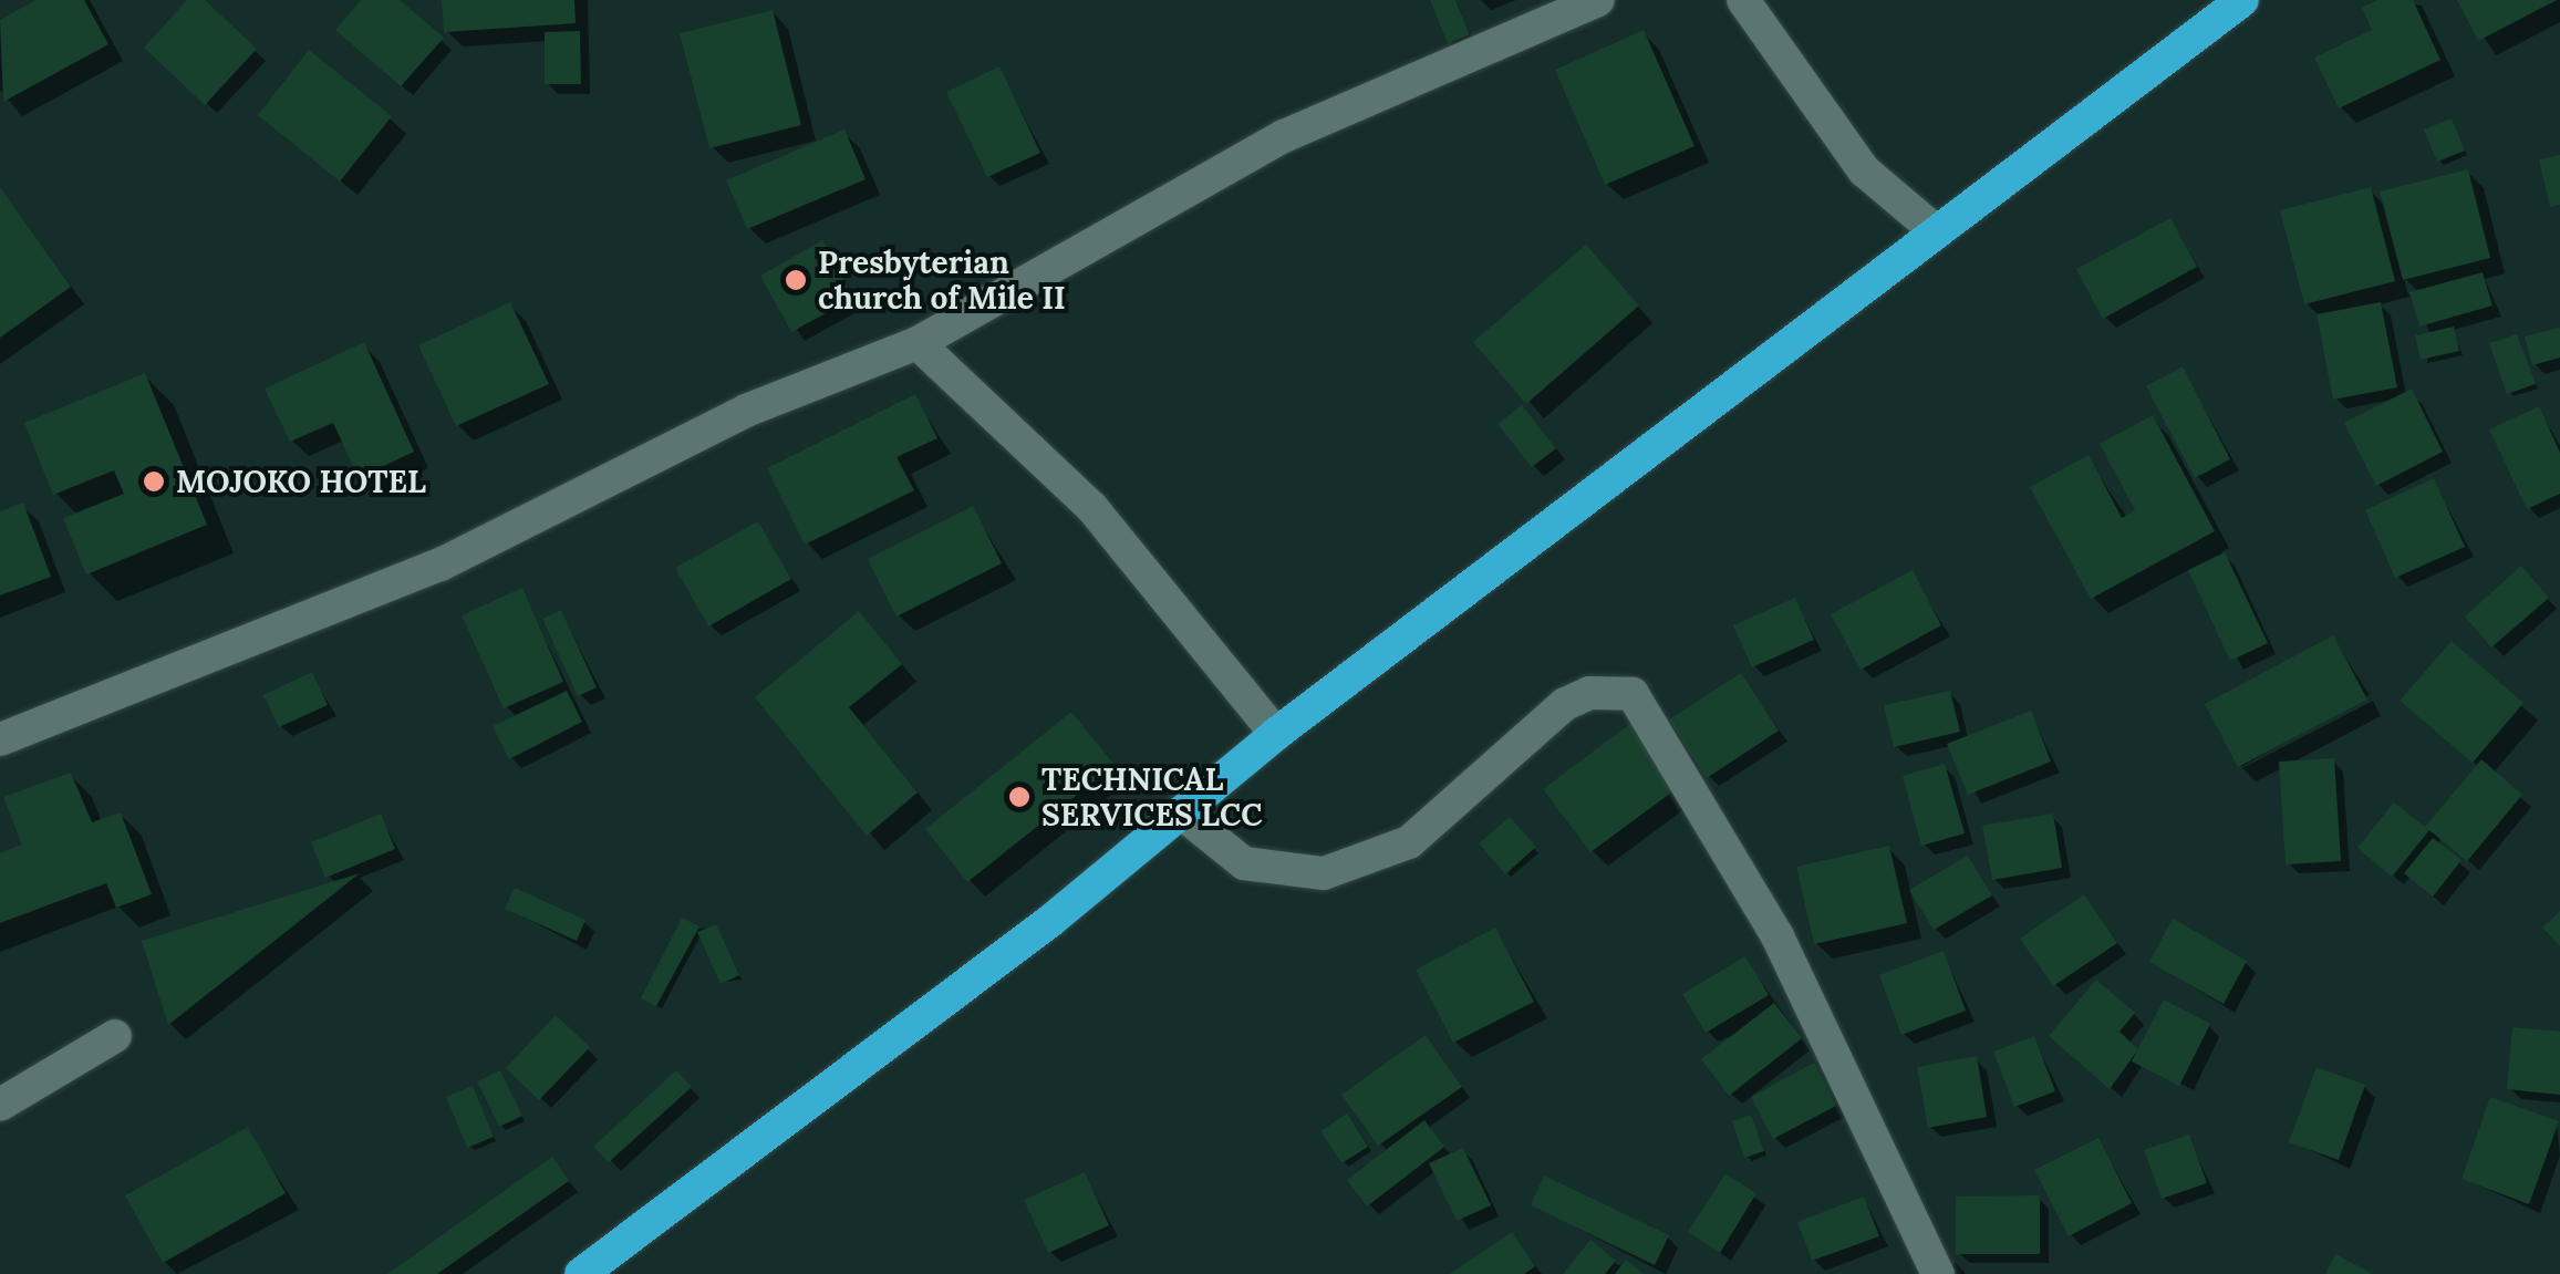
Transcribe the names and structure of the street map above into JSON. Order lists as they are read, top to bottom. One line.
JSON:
{"places":["Presbyterian church of Mile II","MOJOKO HOTEL","TECHNICAL SERVICES LCC"]}
